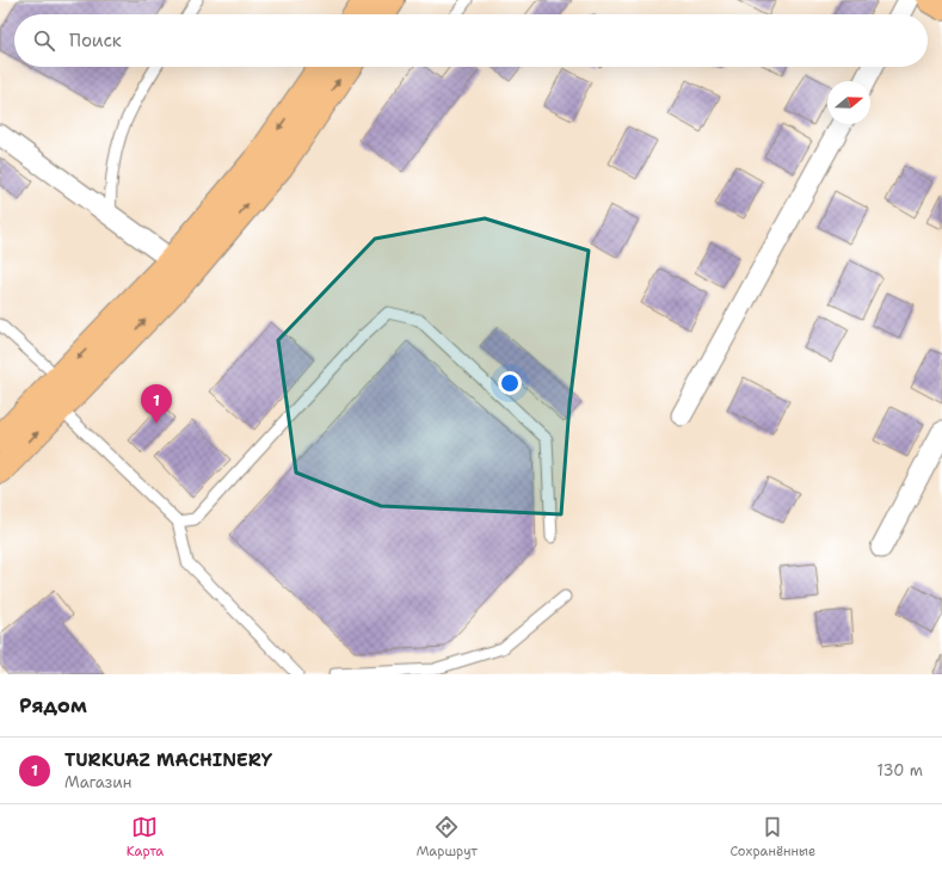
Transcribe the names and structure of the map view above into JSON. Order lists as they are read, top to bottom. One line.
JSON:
{"north":"right","page":{"search":"Поиск","pins":"1","heading":"Рядом","list":[{"mark":"1","name":"TURKUAZ MACHINERY","note":"Магазин","value":"130 m"}],"nav":["Карта","Маршрут","Сохранённые"]}}
